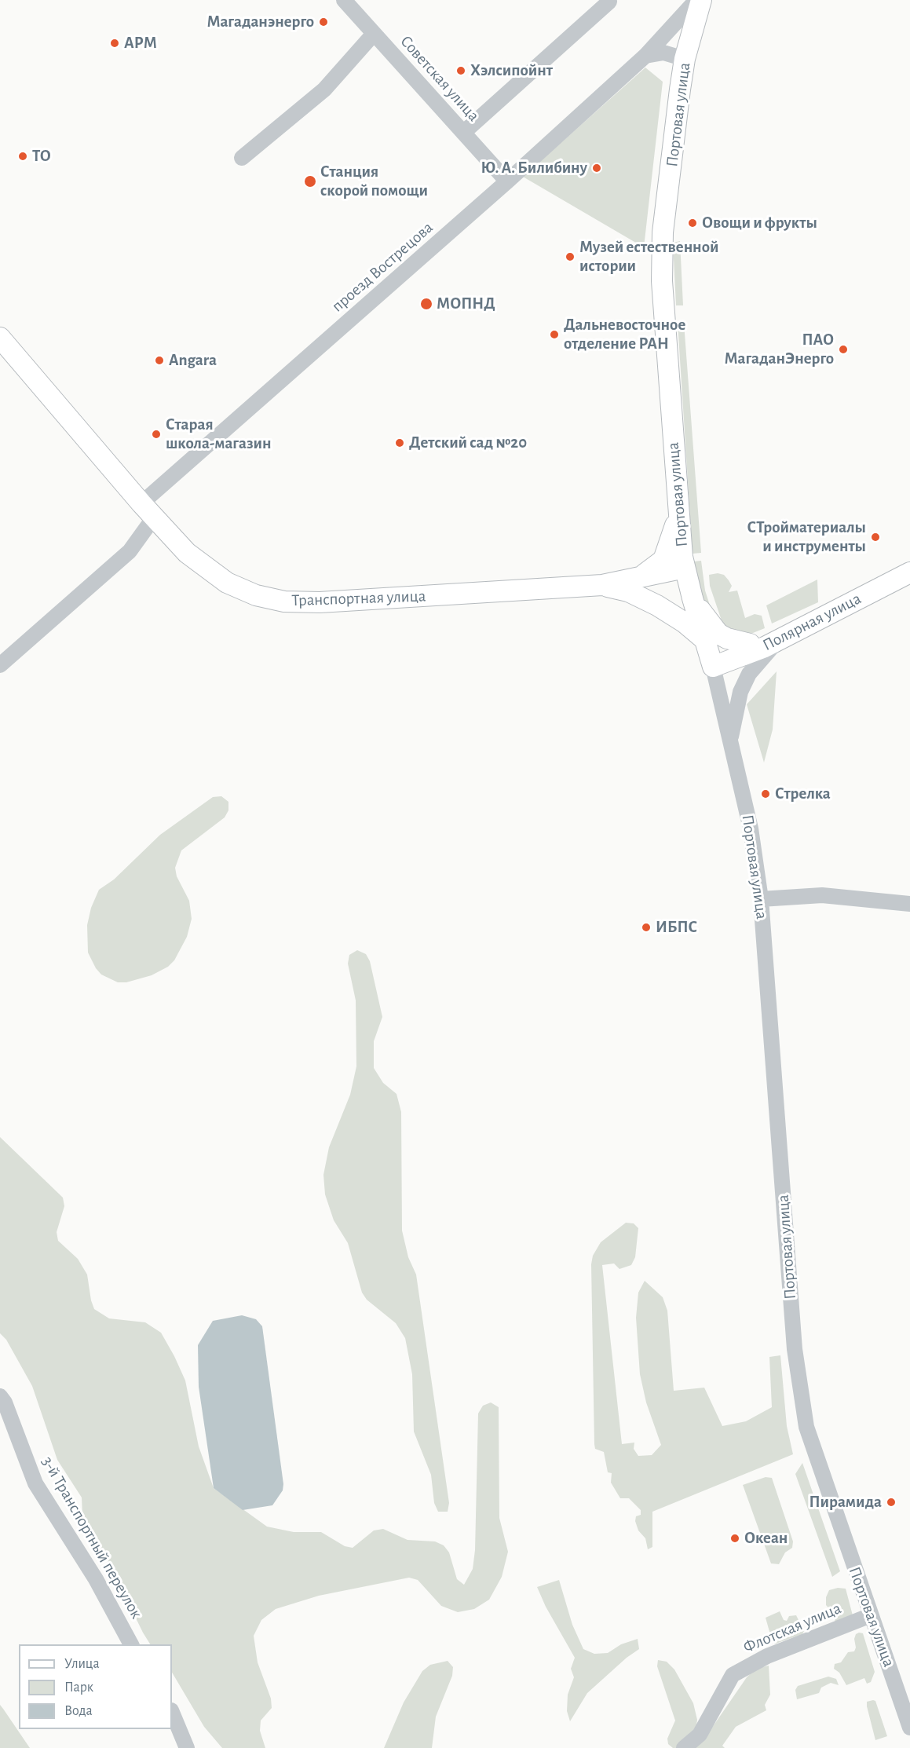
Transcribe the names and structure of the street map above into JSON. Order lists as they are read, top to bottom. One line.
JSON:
{"streets":{"main road":["Портовая улица","Транспортная улица","Полярная улица"],"street":["Советская улица","проезд Вострецова","3-й Транспортный переулок","Флотская улица"]},"crossings":[["Советская улица","проезд Вострецова"],["Портовая улица","Транспортная улица"],["Портовая улица","Полярная улица"],["Портовая улица","Флотская улица"],["проезд Вострецова","Транспортная улица"]],"places":["Магаданэнерго","АРМ","Хэлсипойнт","ТО","Ю. А. Билибину","Станция скорой помощи","Овощи и фрукты","Музей естественной истории","МОПНД","Дальневосточное отделение РАН","ПАО МагаданЭнерго","Angara","Старая школа-магазин","Детский сад №20","СТройматериалы и инструменты","Стрелка","ИБПС","Пирамида","Океан"],"legend":["Улица","Парк","Вода"]}
